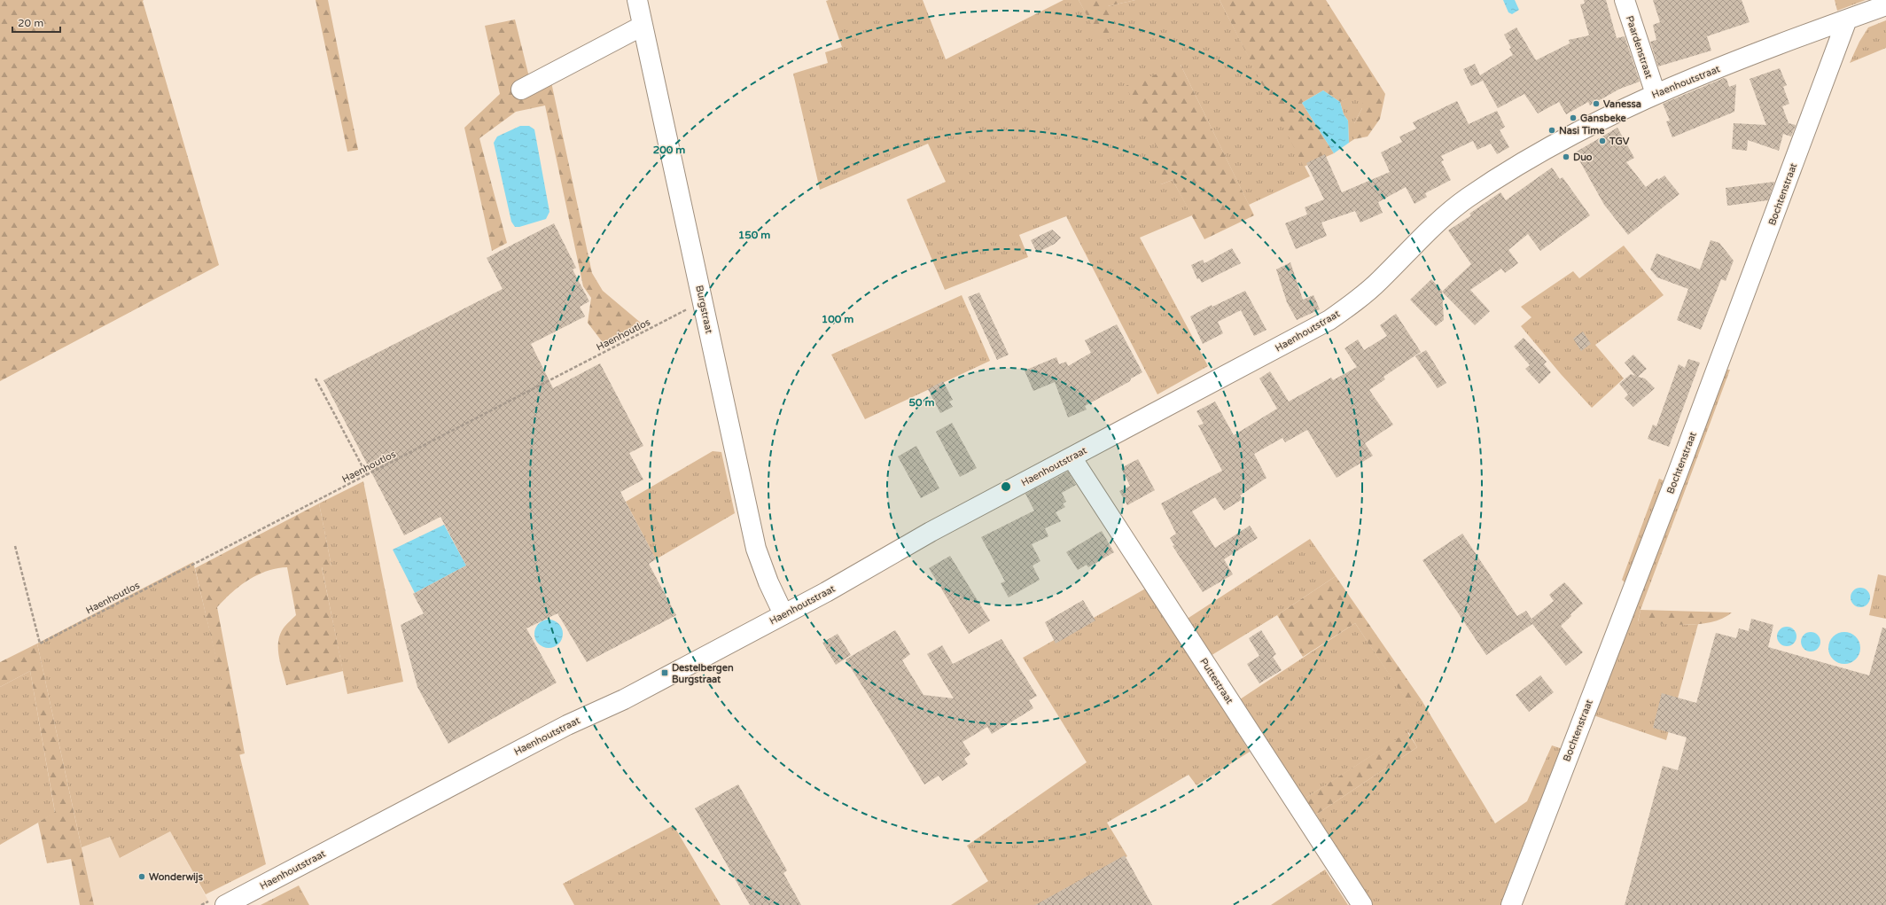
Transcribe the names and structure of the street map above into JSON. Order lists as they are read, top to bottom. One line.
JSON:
{"streets":{"street":["Paardenstraat","Haenhoutstraat","Bochtenstraat","Burgstraat","Puttestraat"],"path":["Haenhoutlos"]},"crossings":[["Paardenstraat","Haenhoutstraat"],["Haenhoutstraat","Bochtenstraat"],["Haenhoutstraat","Burgstraat"],["Haenhoutstraat","Puttestraat"],["Burgstraat","Haenhoutlos"]],"places":{"other":["Vanessa","Gansbeke","Nasi Time","TGV","Duo","Wonderwijs"],"transit":["Destelbergen Burgstraat"]},"scale_bar":"20 m","rings":["200 m","150 m","100 m","50 m"]}
